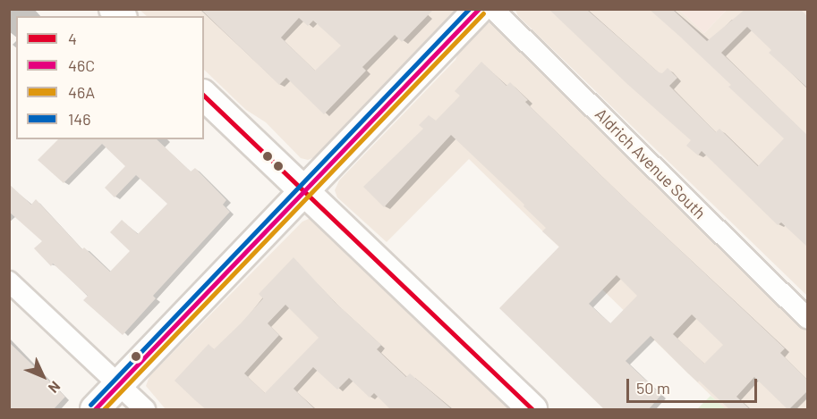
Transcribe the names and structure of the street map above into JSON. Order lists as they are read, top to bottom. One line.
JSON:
{"streets":{"street":["Aldrich Avenue South"]},"lines":["transit line 46C","transit line 146","transit line 46A","transit line 4"],"legend":["4","46C","46A","146"],"scale_bar":"50 m","north":"bottom right"}
